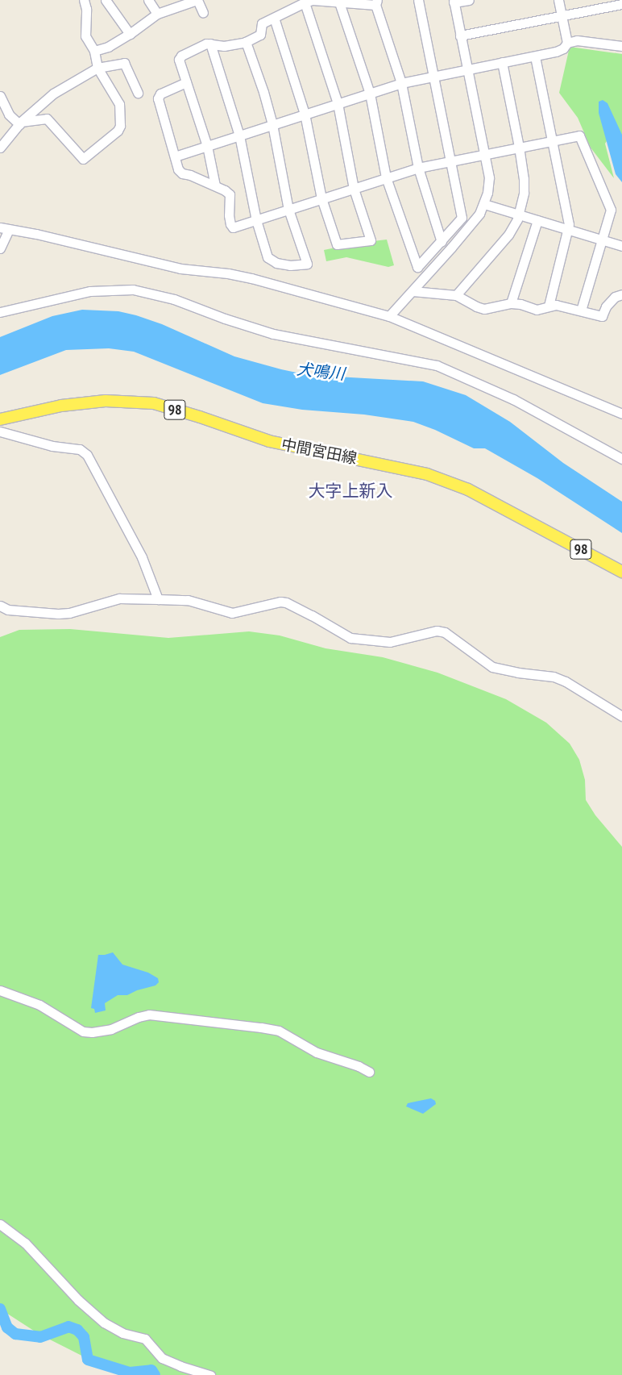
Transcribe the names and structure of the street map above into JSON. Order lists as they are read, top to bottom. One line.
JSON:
{"streets":{"main road":["98","中間宮田線"]},"districts":["大字上新入"],"water":["犬鳴川"]}
